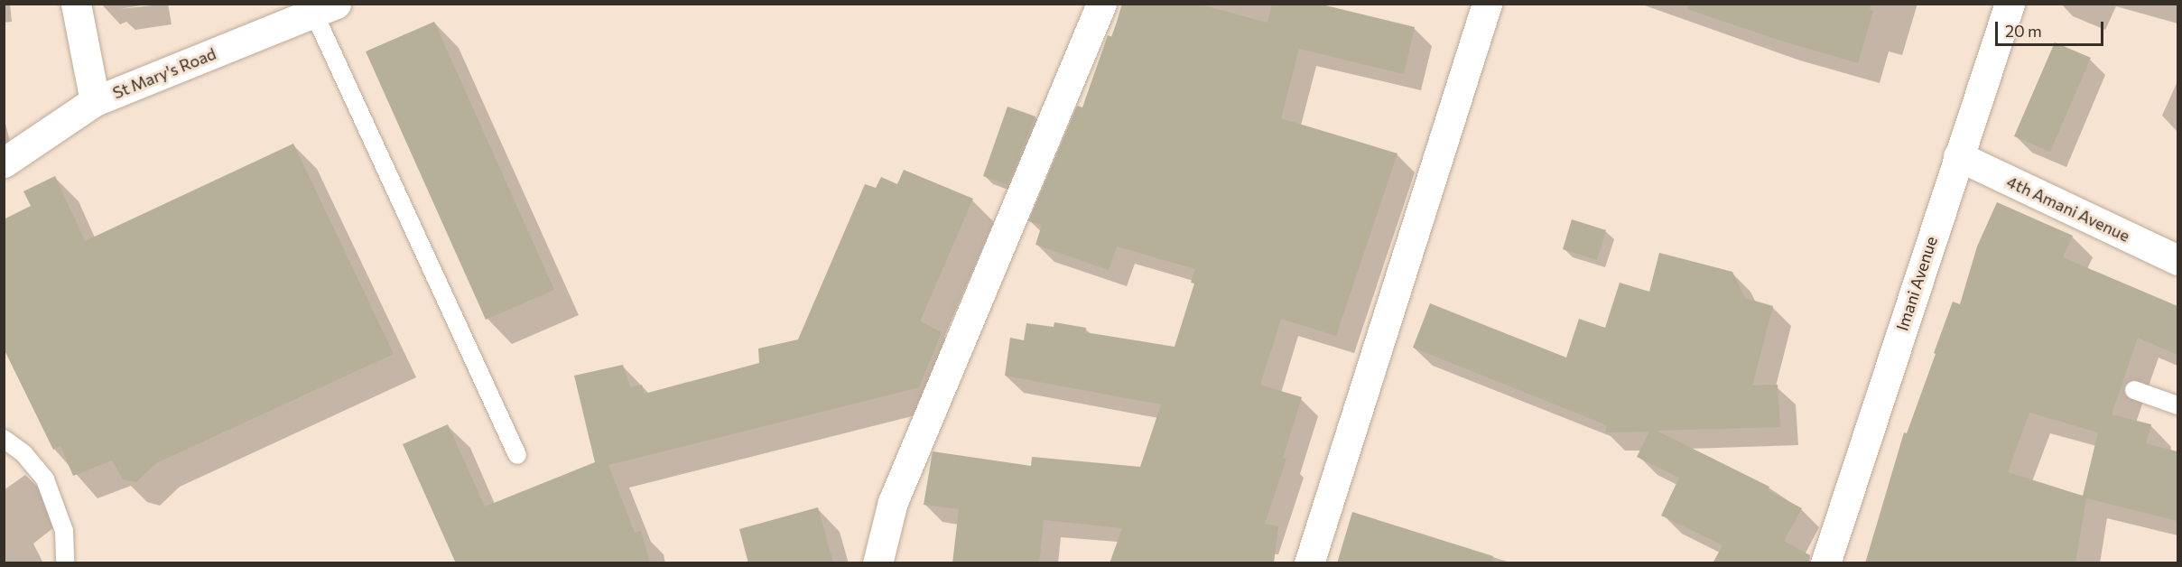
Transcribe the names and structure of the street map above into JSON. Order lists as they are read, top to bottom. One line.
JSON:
{"streets":{"street":["St Mary's Road","4th Amani Avenue","Imani Avenue"]},"crossings":[["4th Amani Avenue","Imani Avenue"]],"scale_bar":"20 m"}
